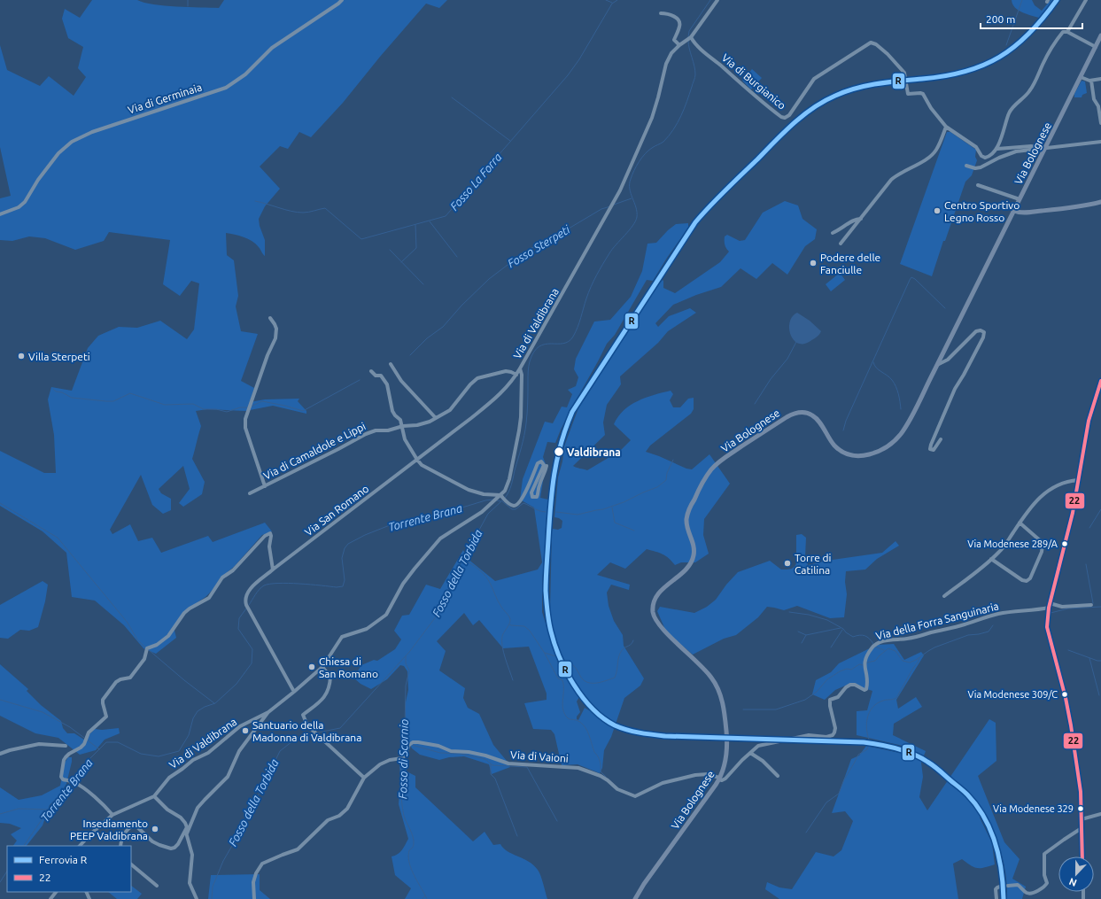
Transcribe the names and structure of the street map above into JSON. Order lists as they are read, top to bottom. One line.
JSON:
{"streets":{"main road":["Via Bolognese"],"street":["Via di Burgianico","Via di Germinaia","Via di Valdibrana","Via di Camaldole e Lippi","Via San Romano","Via della Forra Sanguinaria","Via di Vaioni"]},"crossings":[["Via di Burgianico","Via Bolognese"],["Via di Burgianico","Via di Valdibrana"],["Via Bolognese","Via della Forra Sanguinaria"],["Via Bolognese","Via di Vaioni"],["Via di Valdibrana","Via San Romano"],["Via di Camaldole e Lippi","Via San Romano"],["Via della Forra Sanguinaria","Via di Vaioni"]],"water":["Fosso La Forra","Fosso Sterpeti","Torrente Brana","Fosso della Torbida","Fosso di Scornio"],"places":["Centro Sportivo Legno Rosso","Podere delle Fanciulle","Villa Sterpeti","Valdibrana","Via Modenese 289/A","Torre di Catilina","Chiesa di San Romano","Via Modenese 309/C","Santuario della Madonna di Valdibrana","Via Modenese 329","Insediamento PEEP Valdibrana"],"lines":["rail line R","transit line 22"],"legend":["Ferrovia R","22"],"scale_bar":"200 m","north":"bottom"}
